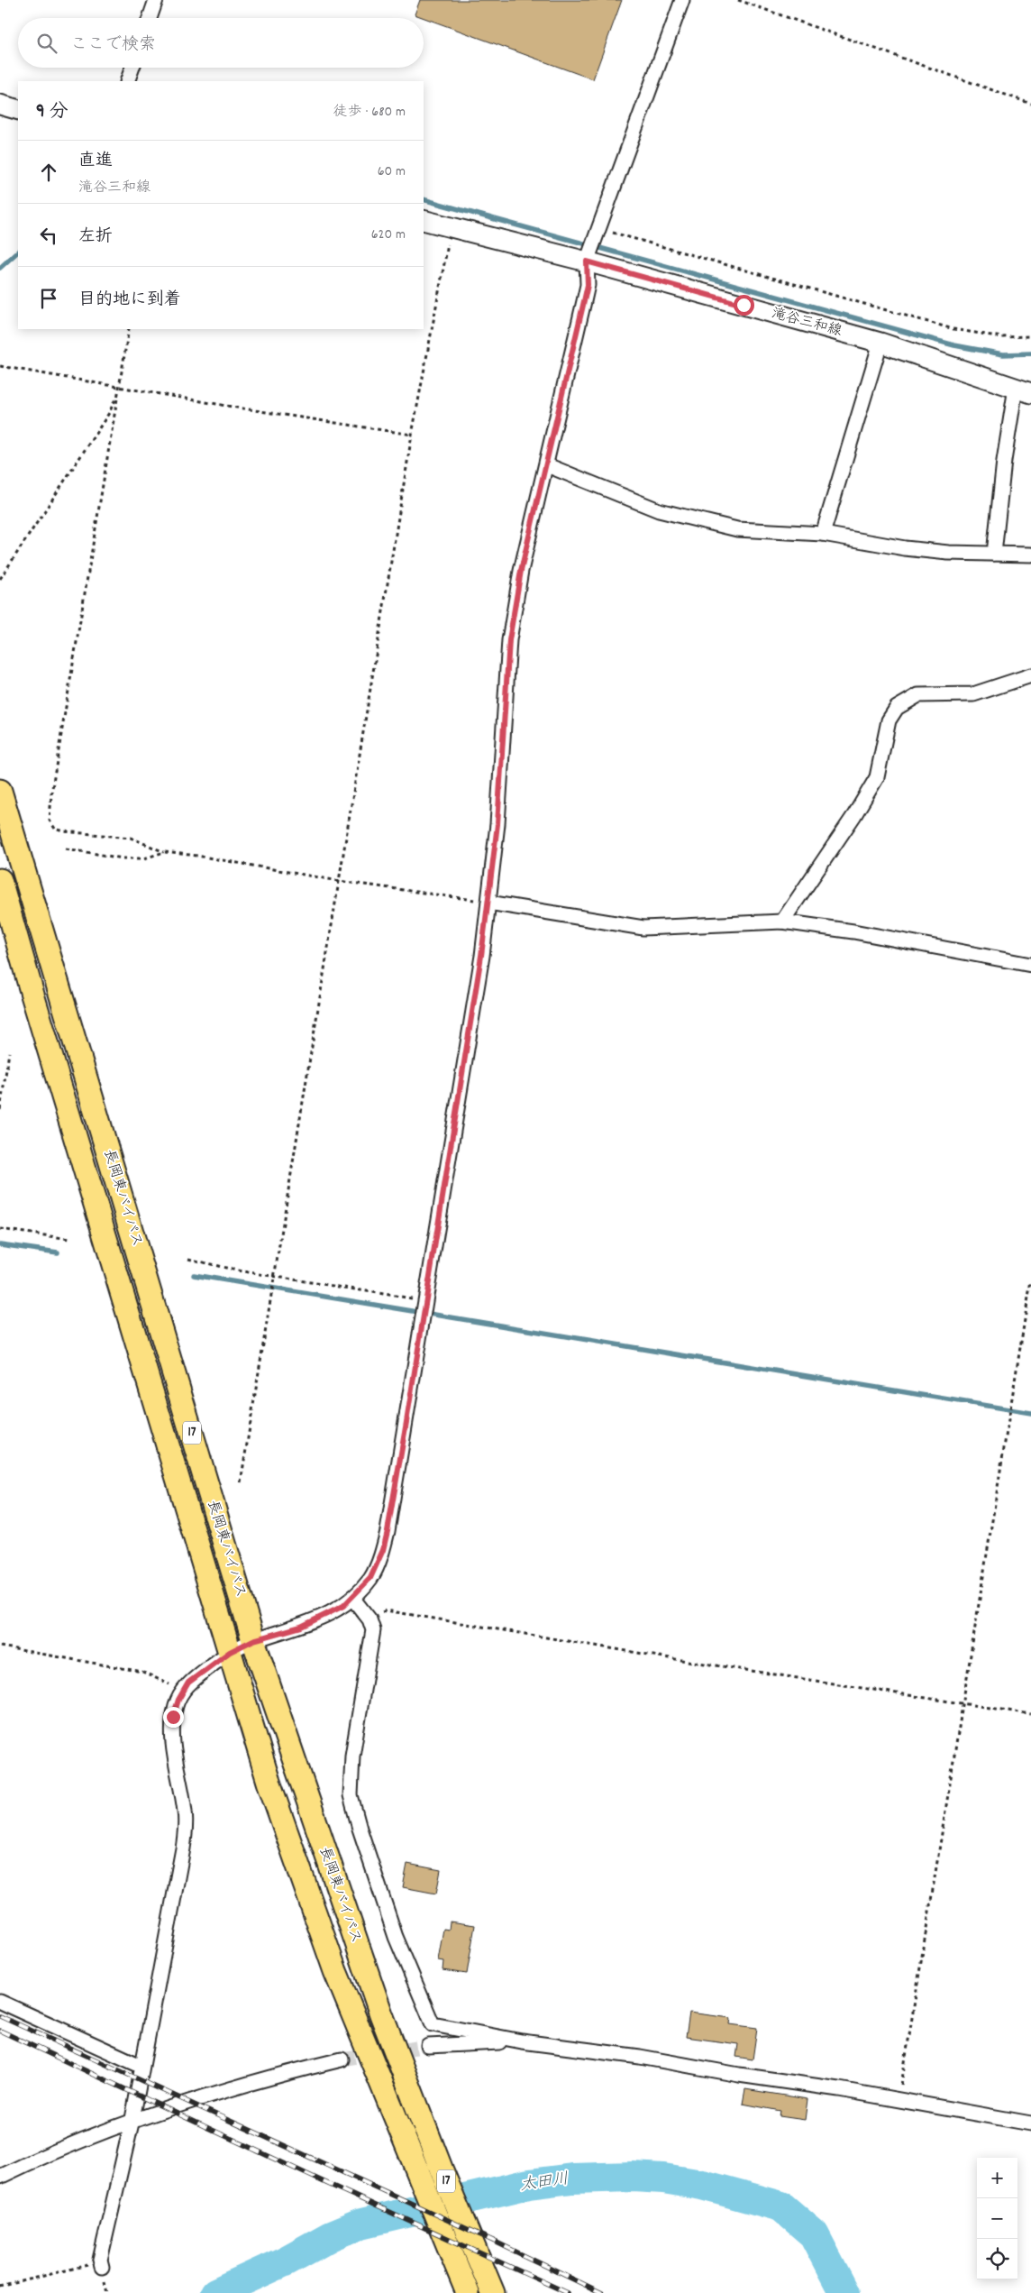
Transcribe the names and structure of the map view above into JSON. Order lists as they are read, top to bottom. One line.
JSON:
{"streets":{"highway":["長岡東バイパス","17"],"main road":["滝谷三和線"]},"water":["太田川"],"page":{"search":"ここで検索","heading":["9 分","徒歩 · 680 m"],"list":[["直進","滝谷三和線","60 m"],["左折","620 m"],"目的地に到着"],"map_buttons":["+","−"]}}
